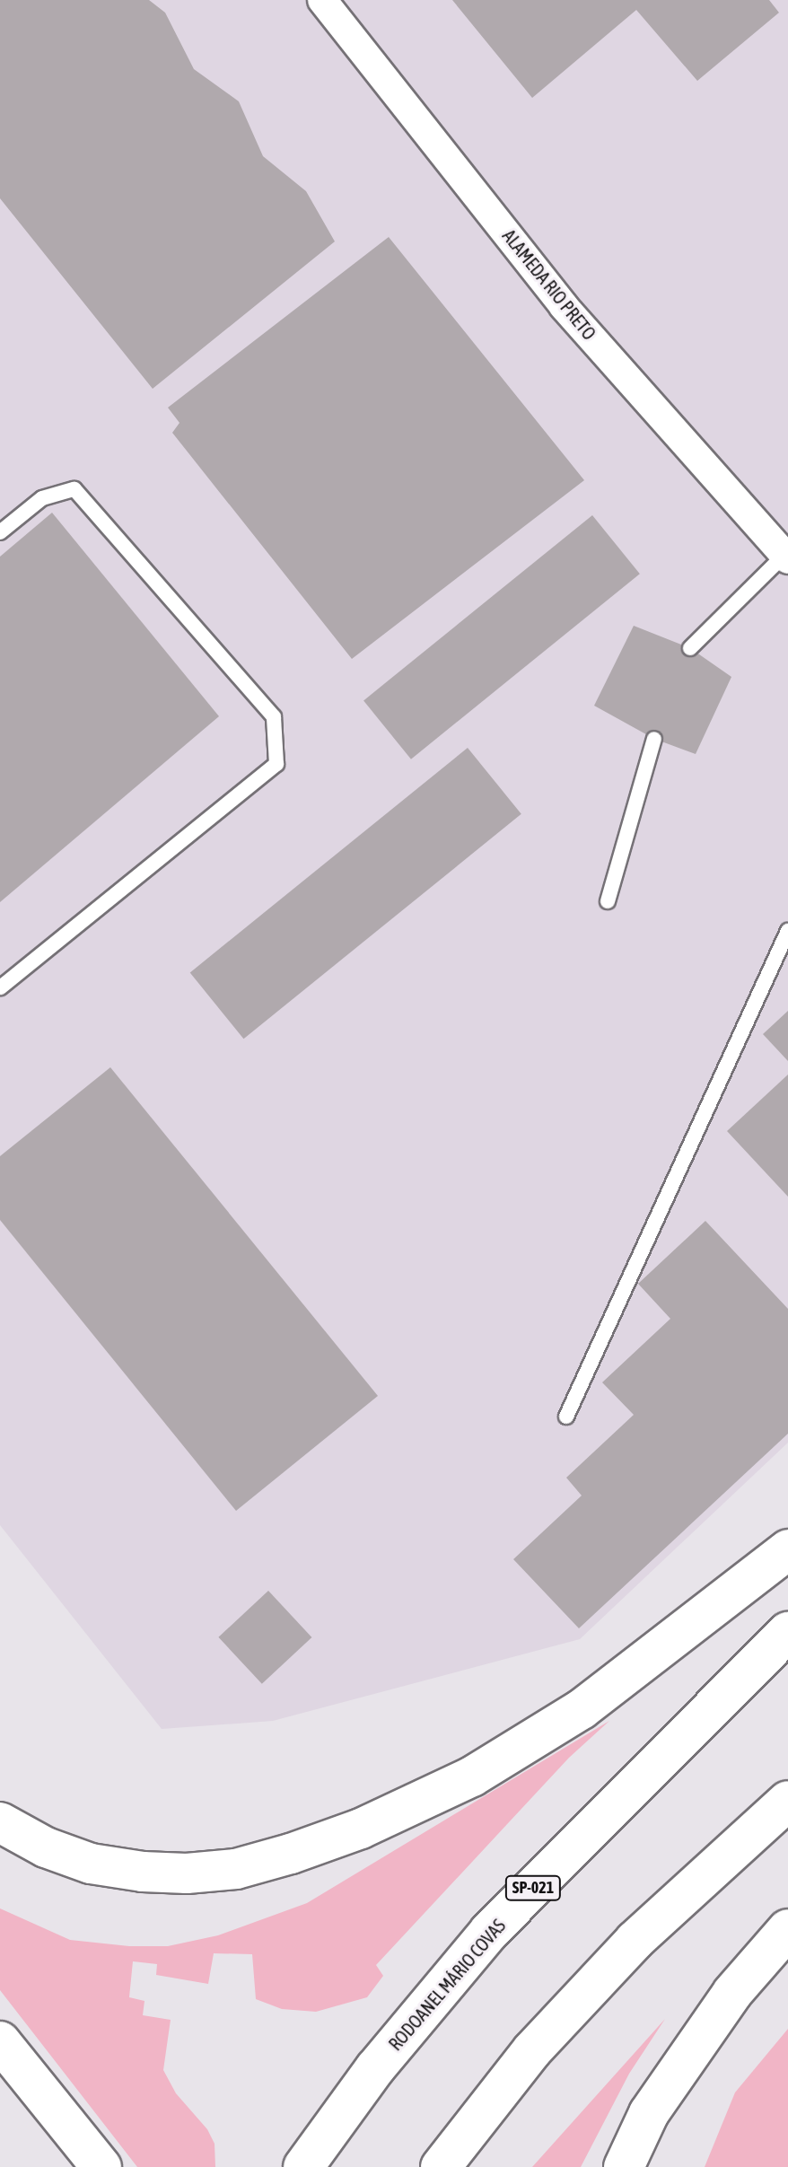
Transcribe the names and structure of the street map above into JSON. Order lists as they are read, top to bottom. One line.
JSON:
{"streets":{"highway":["SP-021","RODOANEL MÁRIO COVAS"],"street":["ALAMEDA RIO PRETO"]}}
